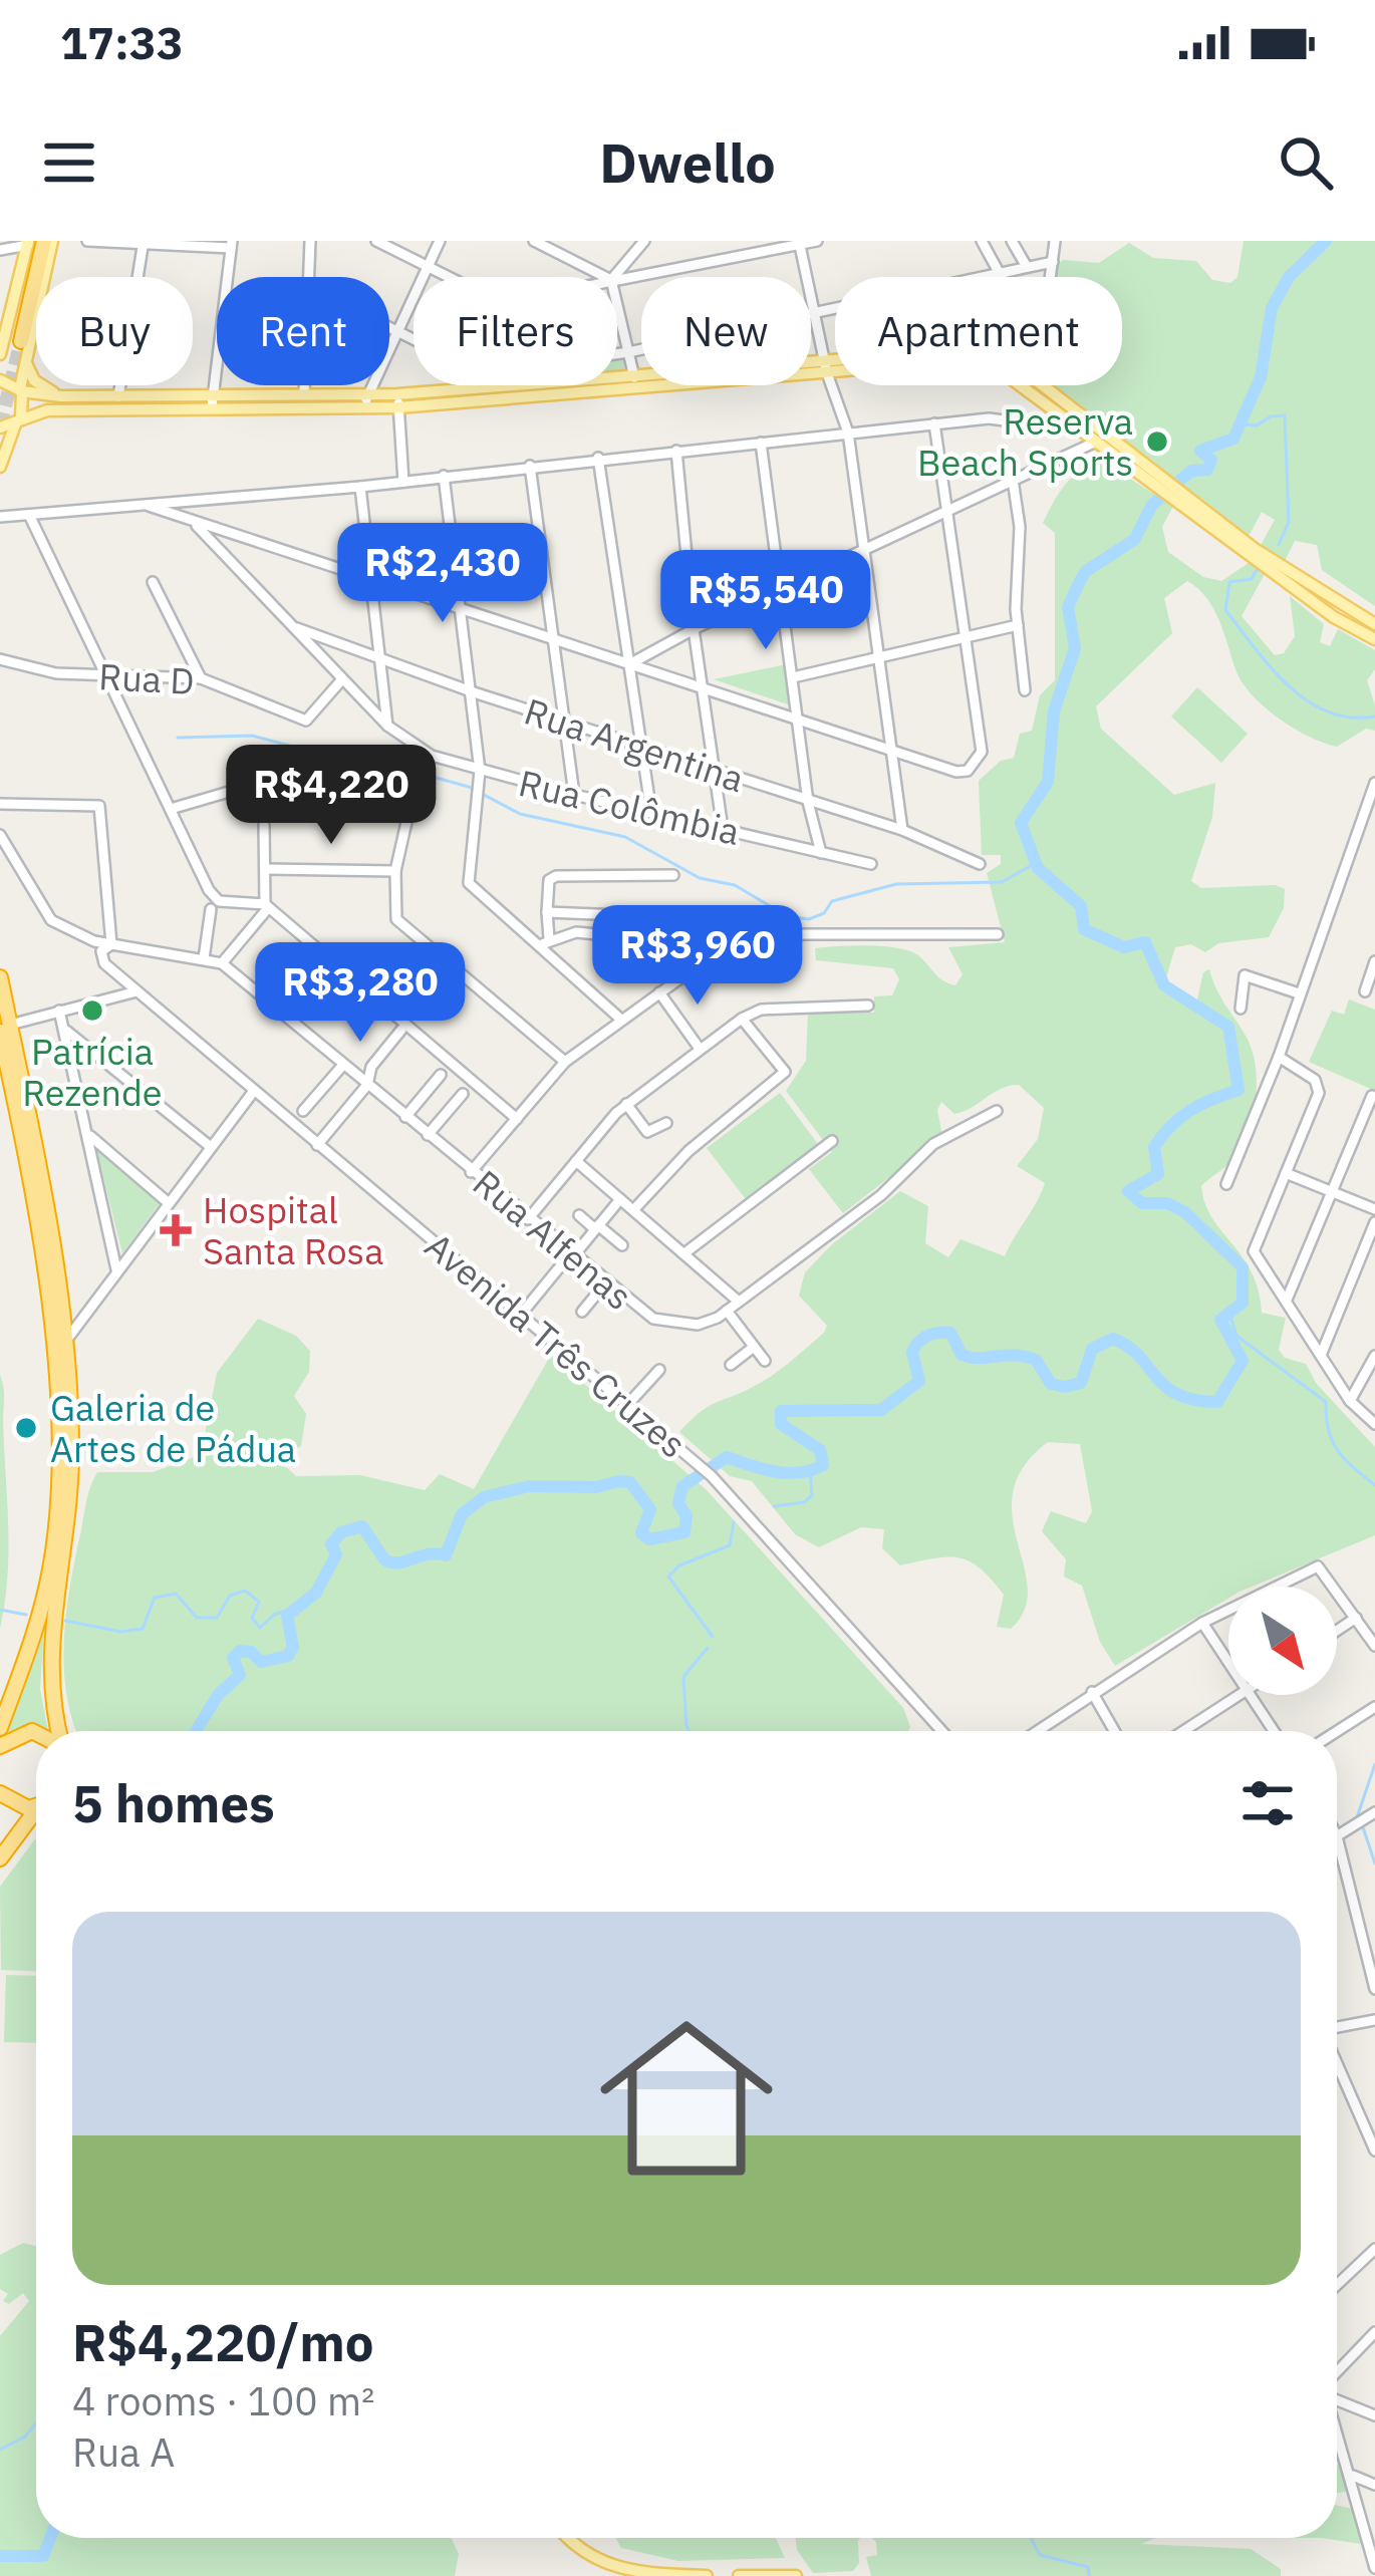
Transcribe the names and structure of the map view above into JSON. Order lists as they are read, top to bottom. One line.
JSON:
{"streets":{"street":["Rua D","Rua Argentina","Rua Colômbia","Rua Alfenas","Avenida Três Cruzes"]},"crossings":[["Rua D","Rua Colômbia"],["Rua Argentina","Rua Colômbia"],["Rua Alfenas","Avenida Três Cruzes"]],"places":{"other":["Reserva Beach Sports","Patrícia Rezende","Galeria de Artes de Pádua"],"health":["Hospital Santa Rosa"]},"north":"bottom right","page":{"status":"17:33","header":"Dwello","chip":["Buy","Rent","Filters","New","Apartment"],"price":["R$2,430","R$5,540","R$4,220","R$3,960","R$3,280"],"heading":"5 homes","list":[{"name":"R$4,220/mo","note":"4 rooms · 100 m² · Rua A"}]}}
